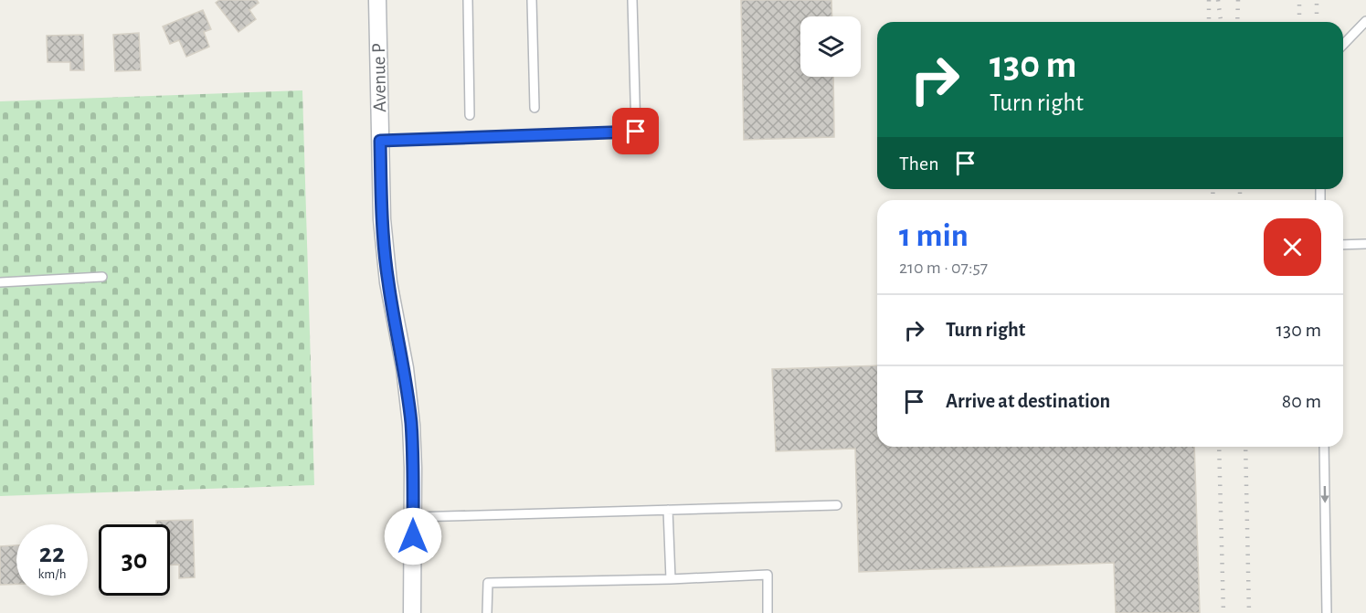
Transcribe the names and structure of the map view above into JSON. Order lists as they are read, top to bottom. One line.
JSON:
{"streets":{"street":["Avenue P"]},"page":{"turn":["130 m","Turn right"],"then":"Then","heading":["1 min","210 m · 07:57"],"list":[{"name":"Turn right","value":"130 m"},{"name":"Arrive at destination","value":"80 m"}],"speed":"22 km/h","limit":"30"}}
